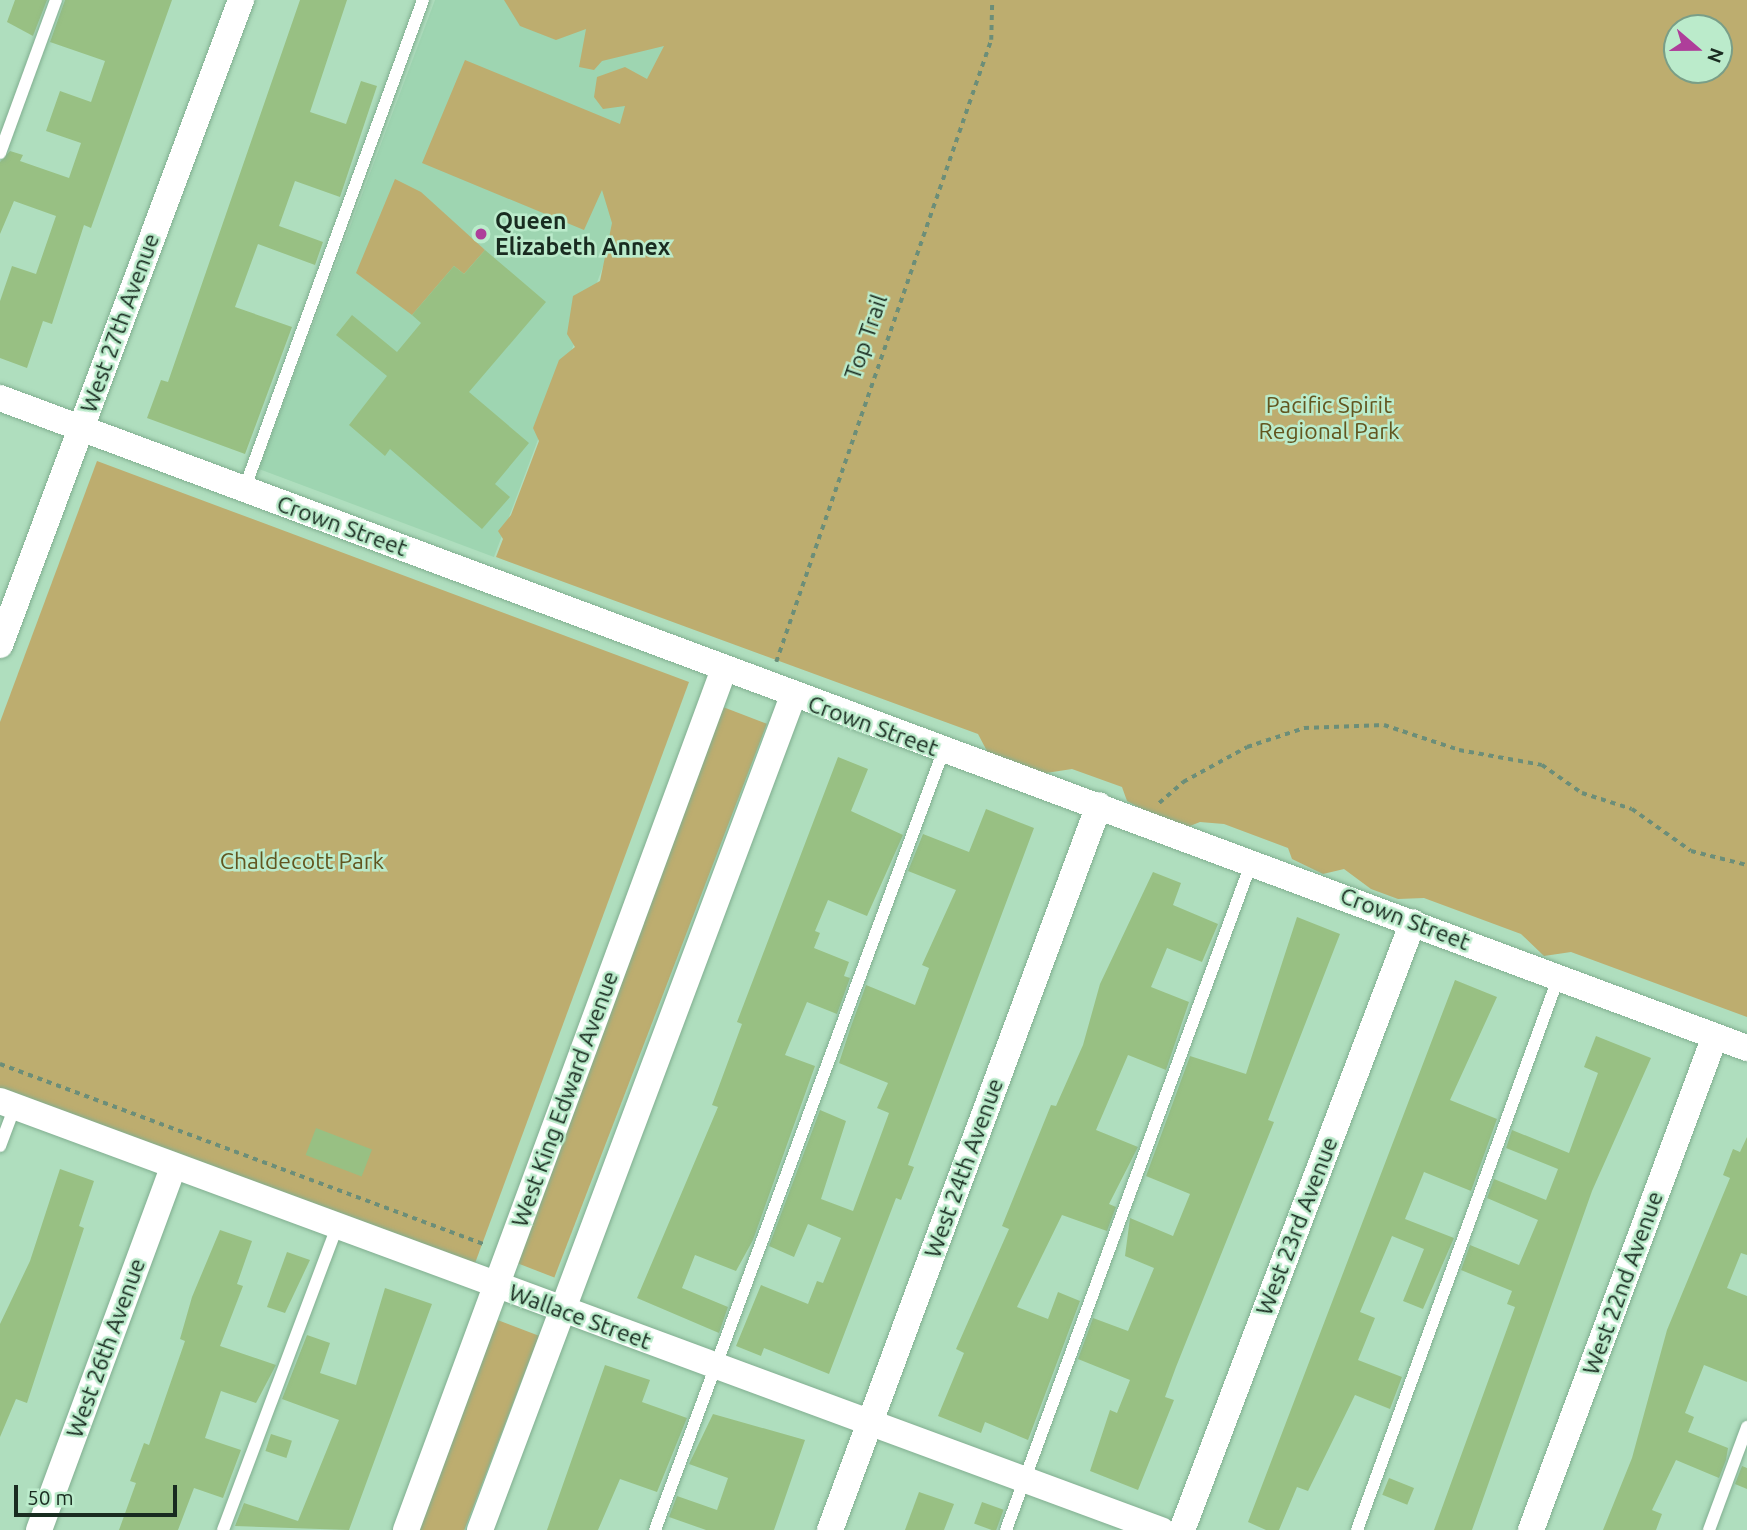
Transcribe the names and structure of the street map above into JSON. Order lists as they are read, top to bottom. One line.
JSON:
{"streets":{"street":["West 27th Avenue","Crown Street","West King Edward Avenue","West 24th Avenue","West 23rd Avenue","West 22nd Avenue","Wallace Street","West 26th Avenue"],"path":["Top Trail"]},"crossings":[["West 27th Avenue","Crown Street"],["Top Trail","Crown Street"],["Crown Street","West King Edward Avenue"],["Crown Street","West 24th Avenue"],["Crown Street","West 23rd Avenue"],["Crown Street","West 22nd Avenue"],["West King Edward Avenue","Wallace Street"],["West 24th Avenue","Wallace Street"],["Wallace Street","West 26th Avenue"]],"parks":["Pacific Spirit Regional Park","Chaldecott Park"],"places":["Queen Elizabeth Annex"],"scale_bar":"50 m","north":"right"}
